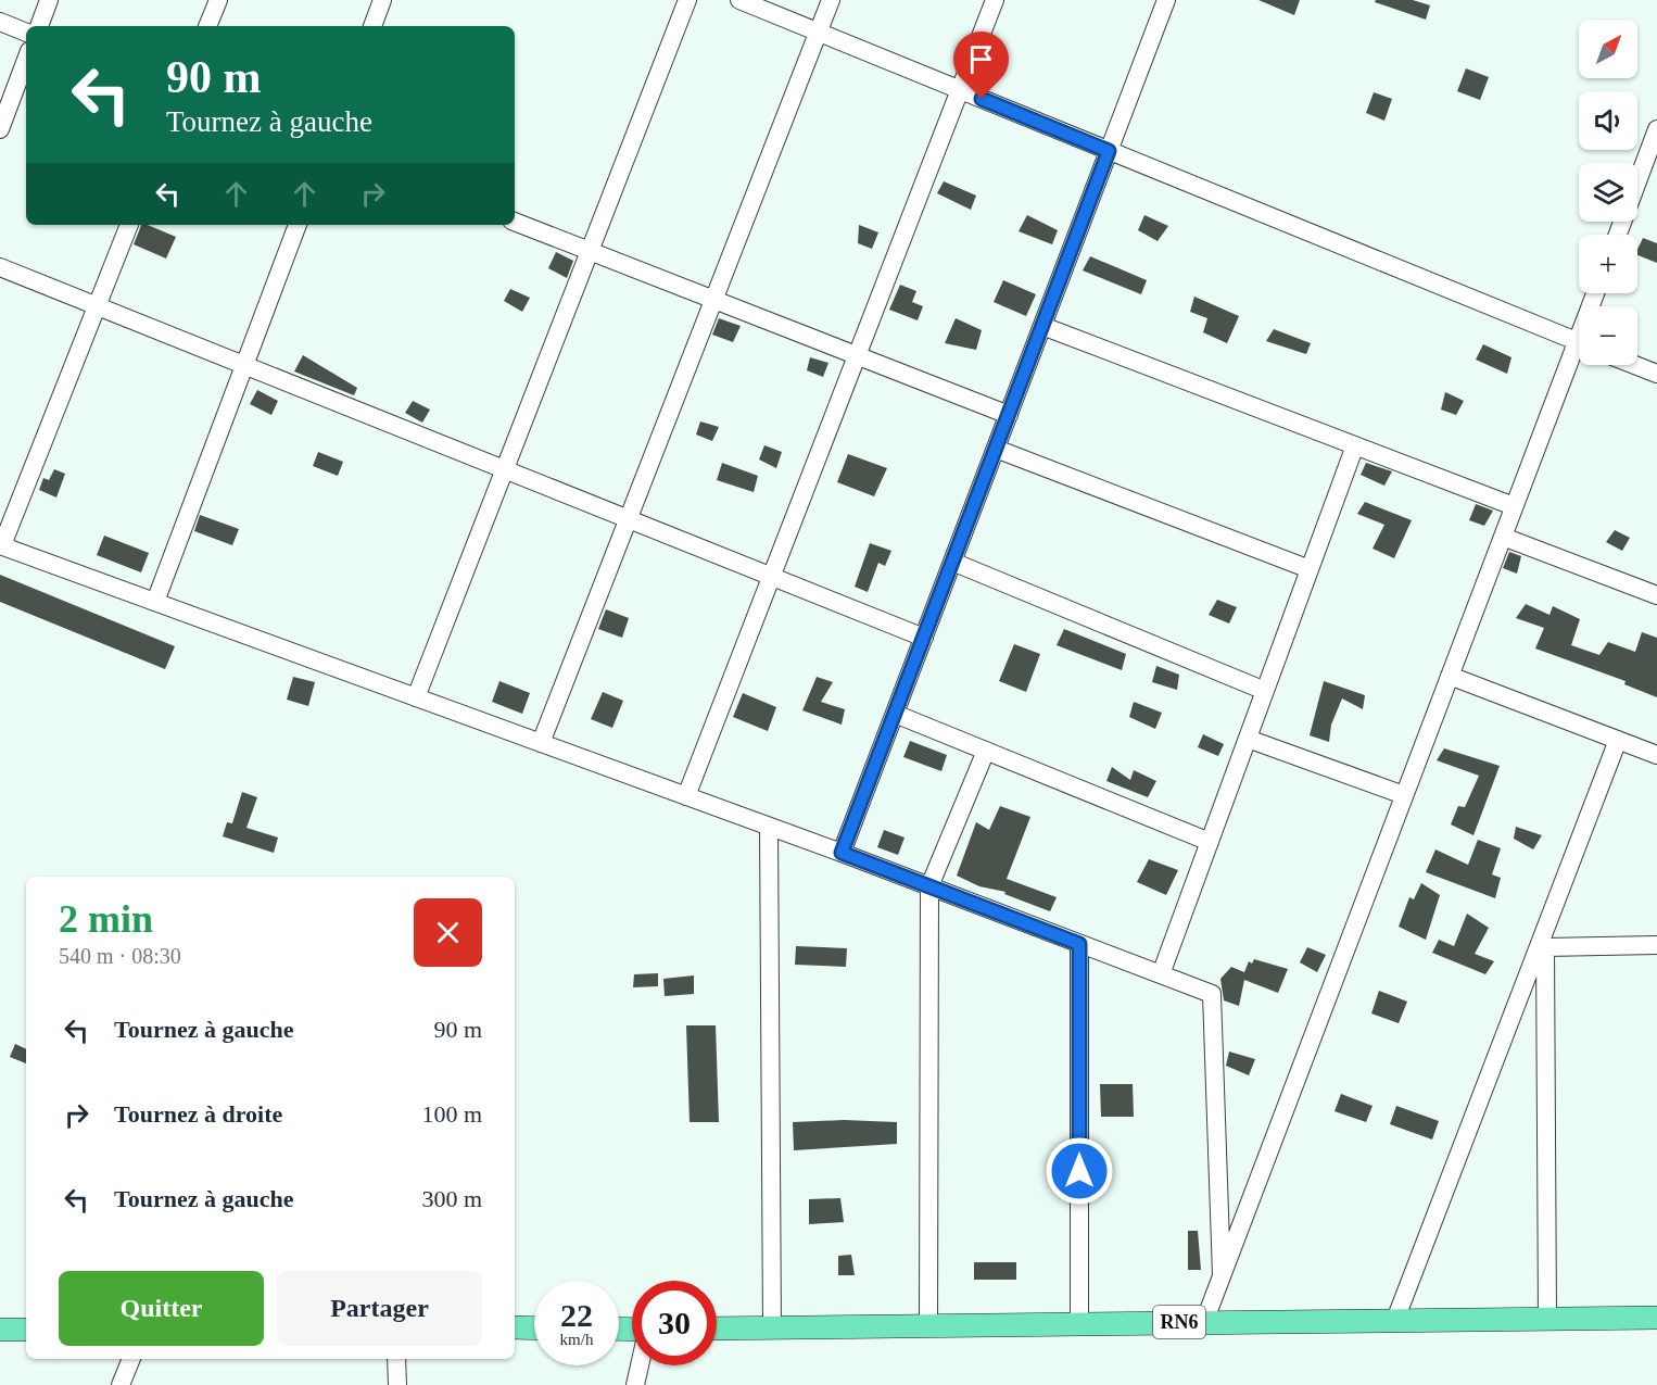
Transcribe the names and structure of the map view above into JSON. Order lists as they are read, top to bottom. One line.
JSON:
{"streets":{"main road":["RN6"]},"north":"top right","page":{"map_buttons":["+","−"],"turn":["90 m","Tournez à gauche"],"heading":["2 min","540 m · 08:30"],"list":[{"name":"Tournez à gauche","value":"90 m"},{"name":"Tournez à droite","value":"100 m"},{"name":"Tournez à gauche","value":"300 m"}],"buttons":["Quitter","Partager"],"speed":"22 km/h","limit":"30"}}
